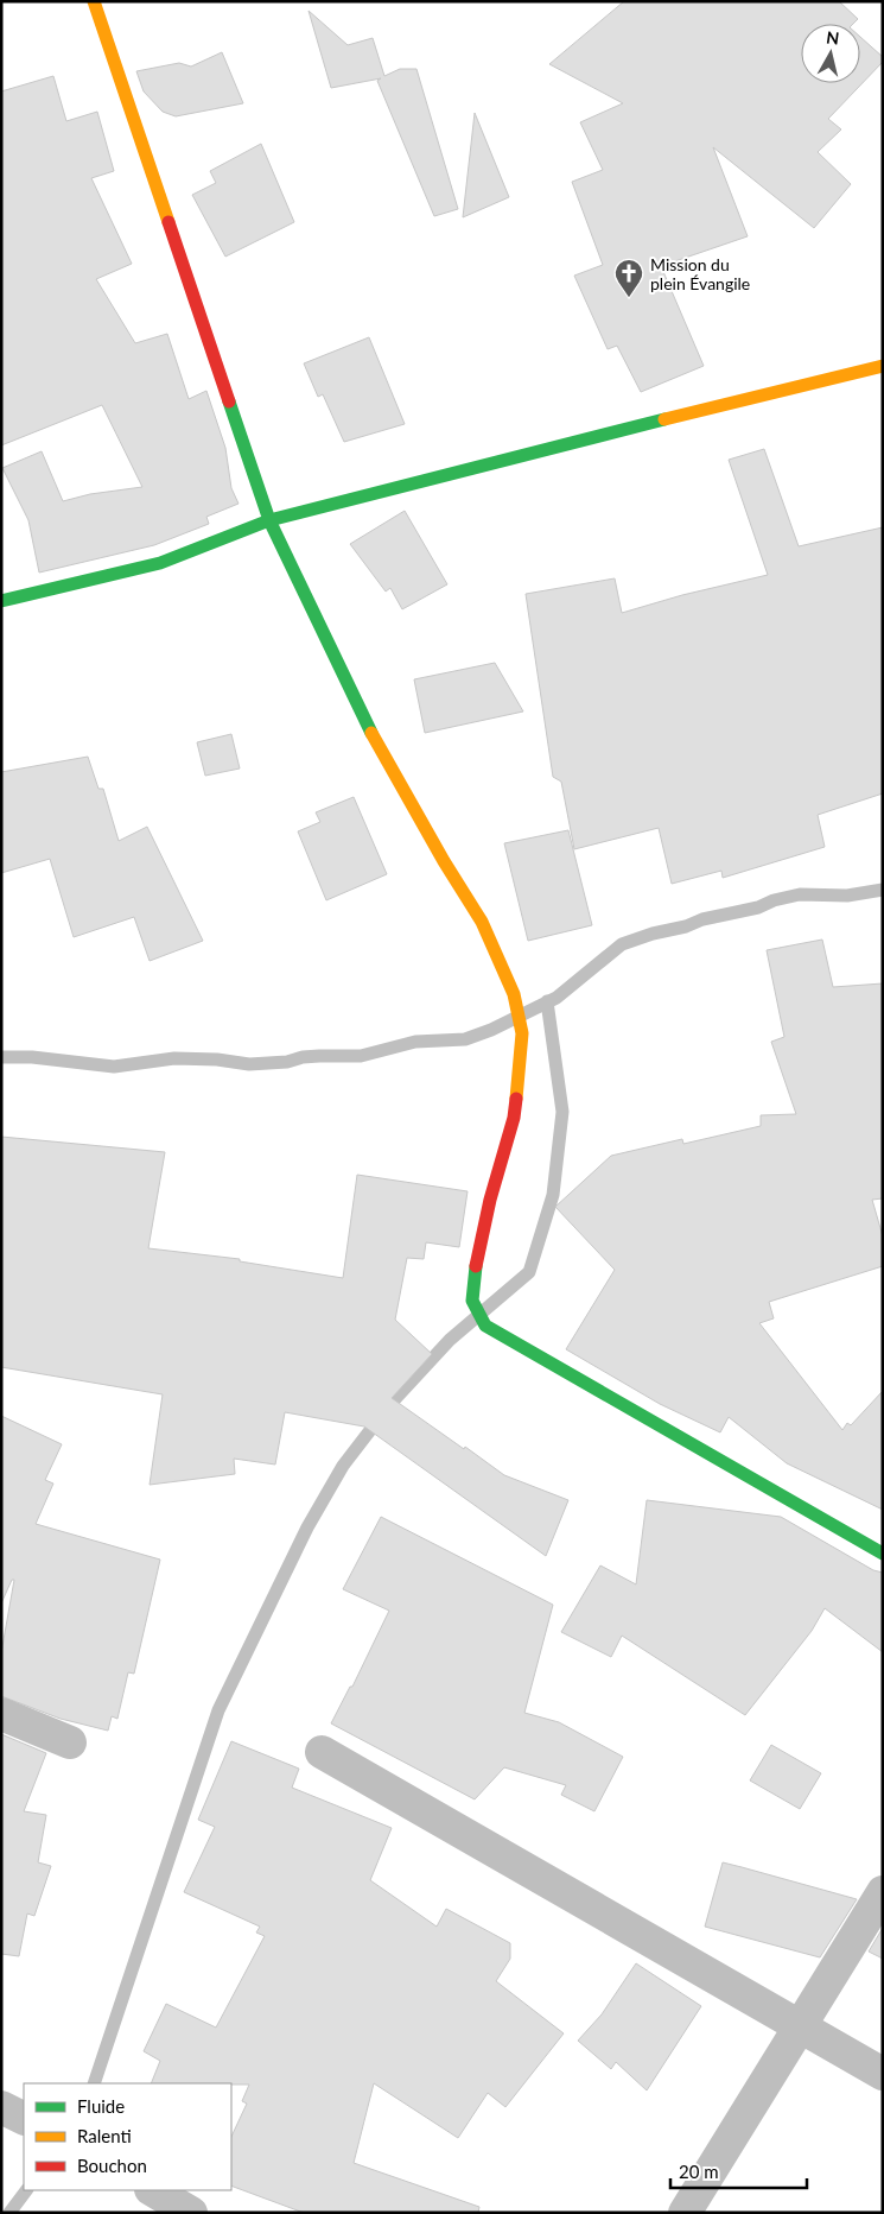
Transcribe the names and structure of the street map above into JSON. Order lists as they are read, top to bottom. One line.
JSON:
{"places":{"church":["Mission du plein Évangile"]},"legend":["Fluide","Ralenti","Bouchon"],"scale_bar":"20 m","north":"top"}
